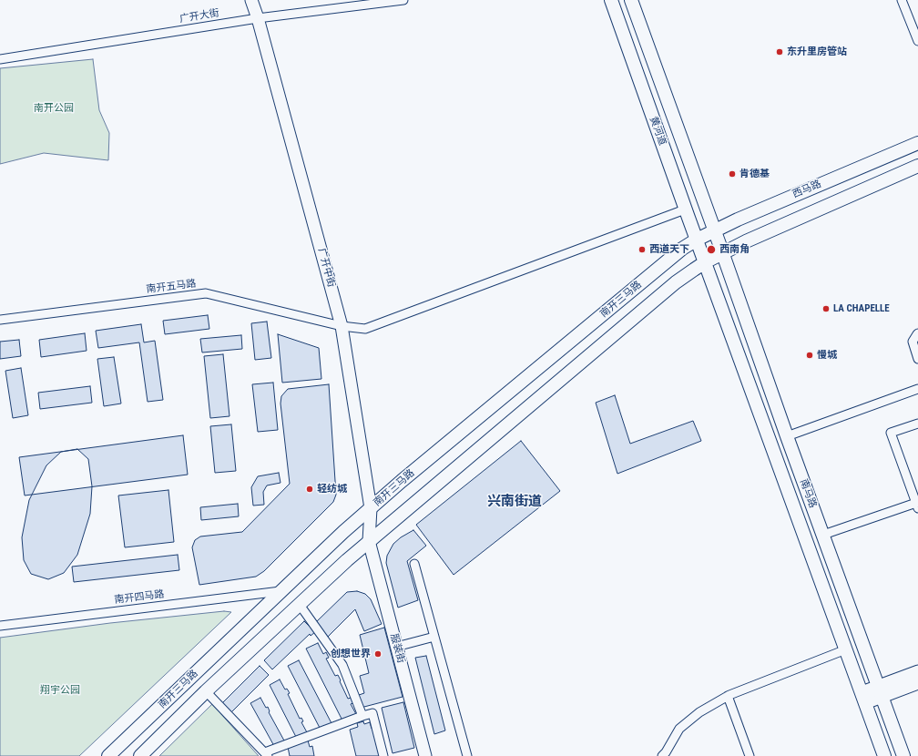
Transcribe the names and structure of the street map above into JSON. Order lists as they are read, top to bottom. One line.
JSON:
{"streets":{"main road":["黄河道","西马路","南开三马路","南马路"],"street":["广开大街","广开中街","南开五马路","南开四马路","服装街"]},"crossings":[["广开大街","广开中街"],["黄河道","西马路"],["黄河道","南开五马路"],["黄河道","南开三马路"],["黄河道","南马路"],["西马路","南开三马路"],["西马路","南马路"],["广开中街","南开五马路"],["广开中街","南开三马路"],["广开中街","服装街"],["南开三马路","南马路"],["南开三马路","南开四马路"],["南开三马路","服装街"]],"districts":["兴南街道"],"parks":["南开公园","翔宇公园"],"places":["东升里房管站","肯德基","西道天下","西南角","LA CHAPELLE","慢城","轻纺城","创想世界"]}
